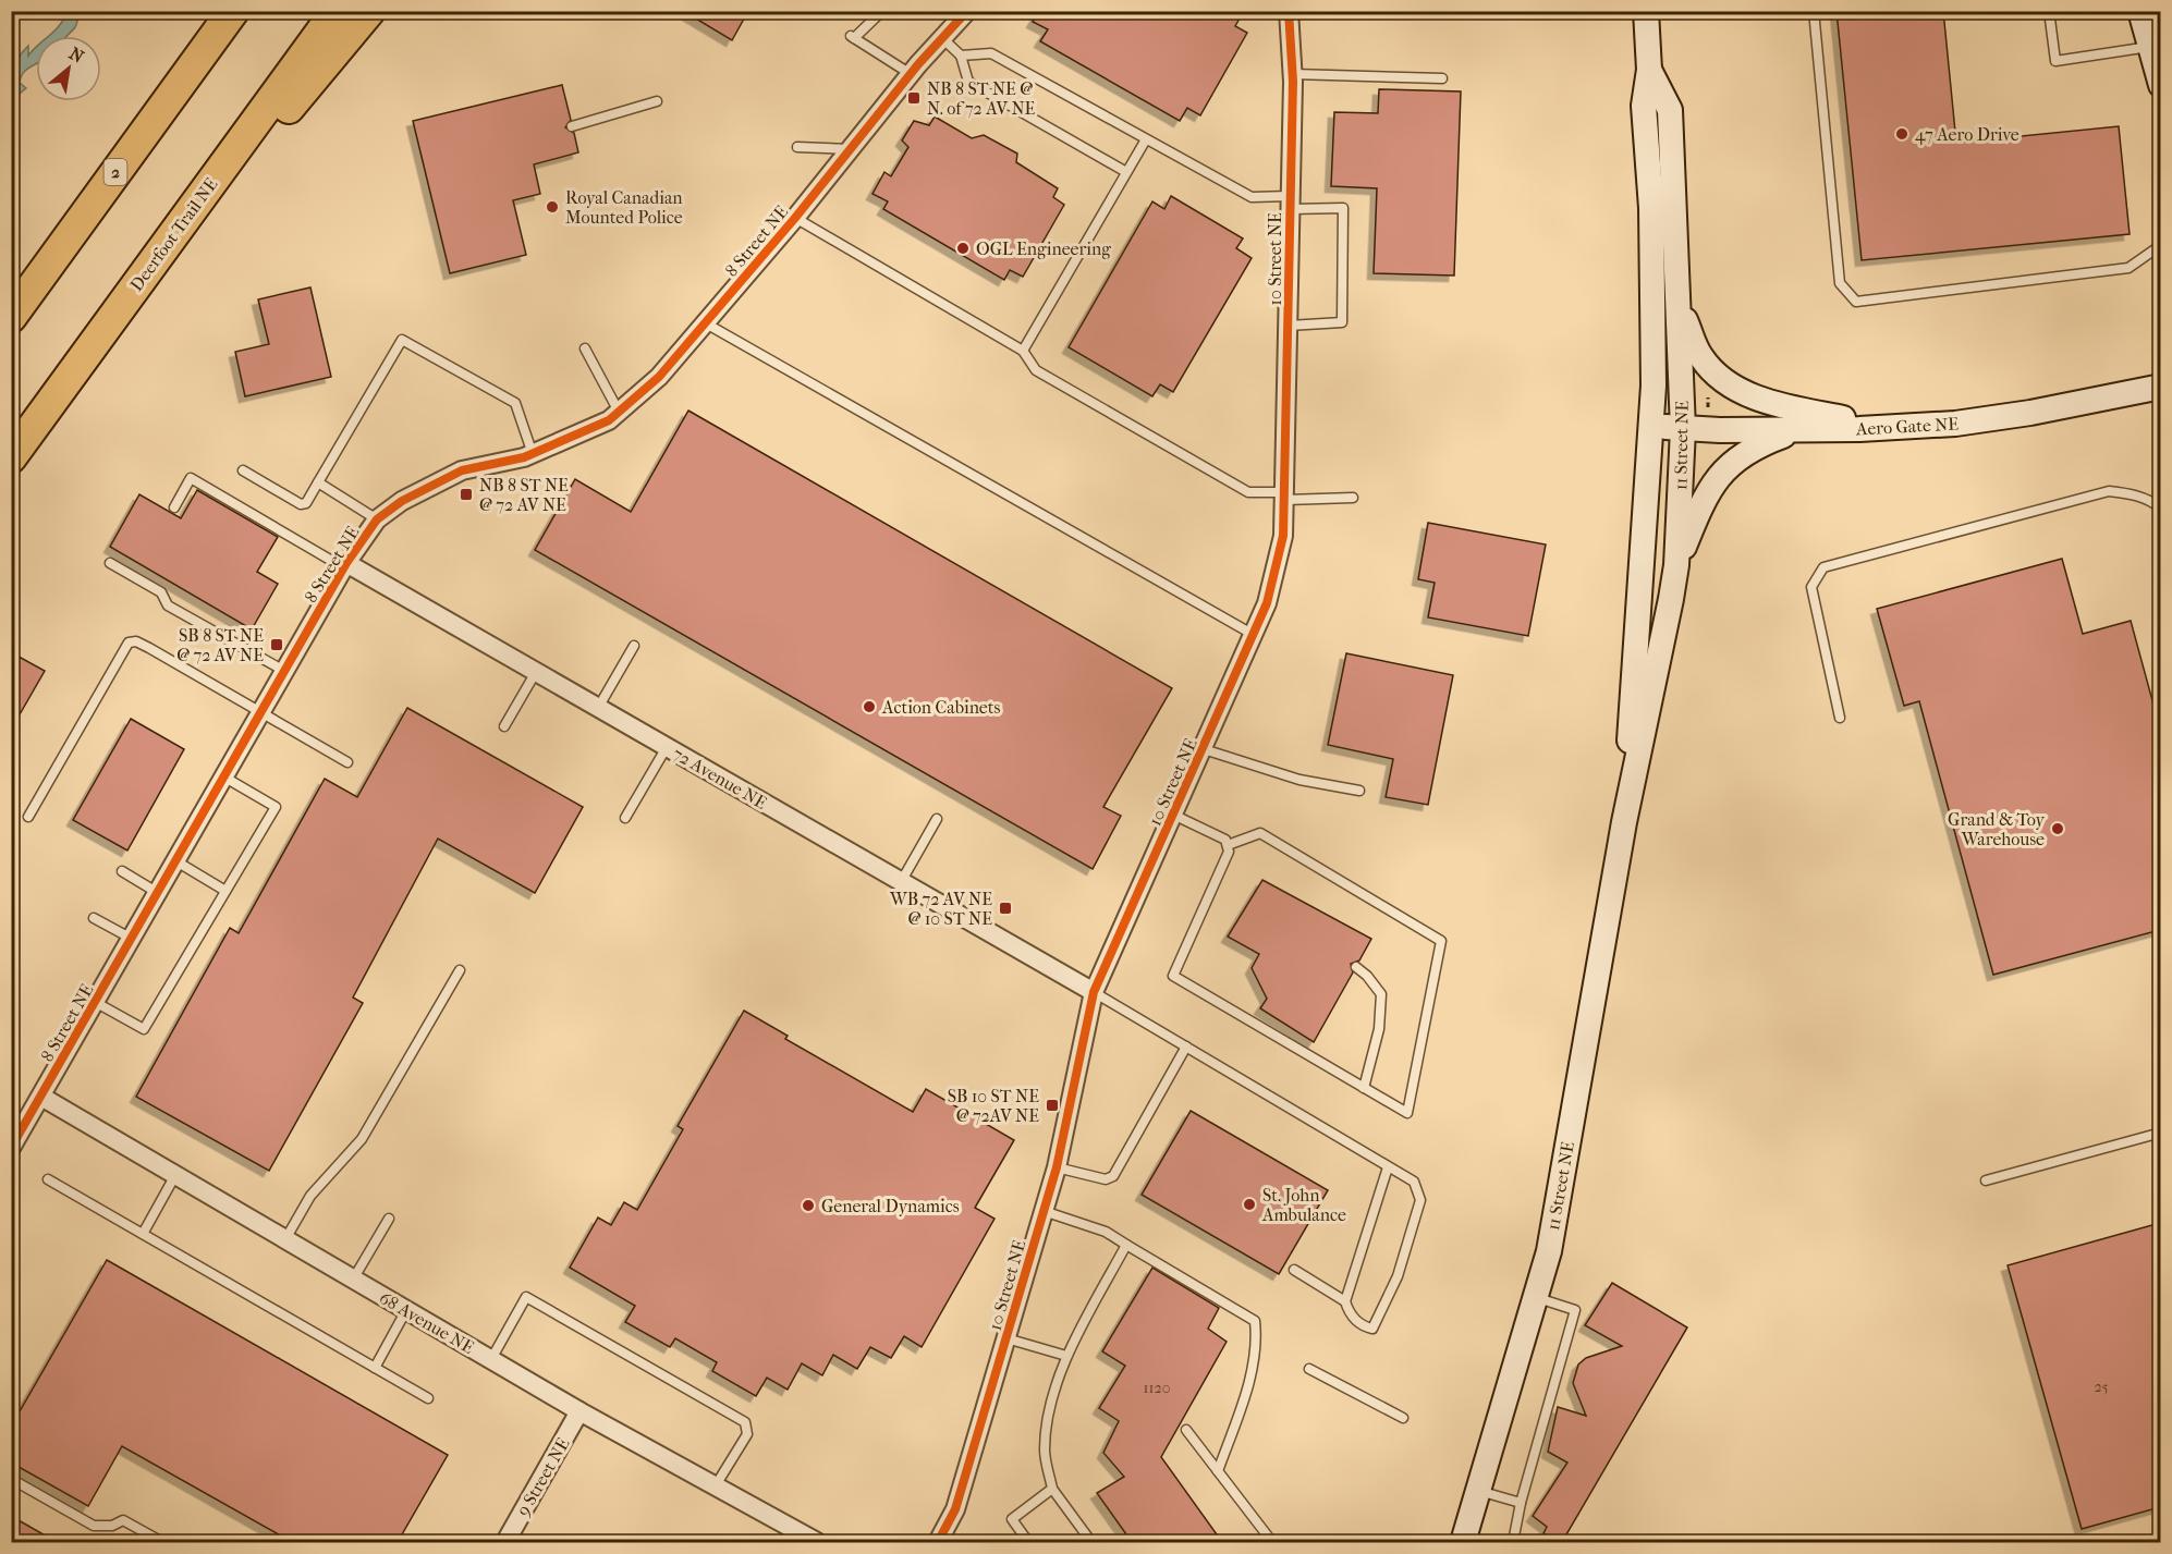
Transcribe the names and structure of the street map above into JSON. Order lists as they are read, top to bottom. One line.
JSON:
{"streets":{"highway":["2","Deerfoot Trail NE"],"street":["8 Street NE","10 Street NE","Aero Gate NE","11 Street NE","72 Avenue NE","68 Avenue NE","9 Street NE"]},"crossings":[["8 Street NE","72 Avenue NE"],["8 Street NE","68 Avenue NE"],["10 Street NE","72 Avenue NE"],["Aero Gate NE","11 Street NE"],["68 Avenue NE","9 Street NE"]],"places":{"transit":["NB 8 ST NE @ N. of 72 AV NE","NB 8 ST NE @ 72 AV NE","SB 8 ST NE @ 72 AV NE","WB 72 AV NE @ 10 ST NE","SB 10 ST NE @ 72AV NE"],"other":["47 Aero Drive","Royal Canadian Mounted Police","OGL Engineering","Action Cabinets","Grand & Toy Warehouse","St. John Ambulance","General Dynamics"]},"house_numbers":["25","1120"],"north":"top right"}
